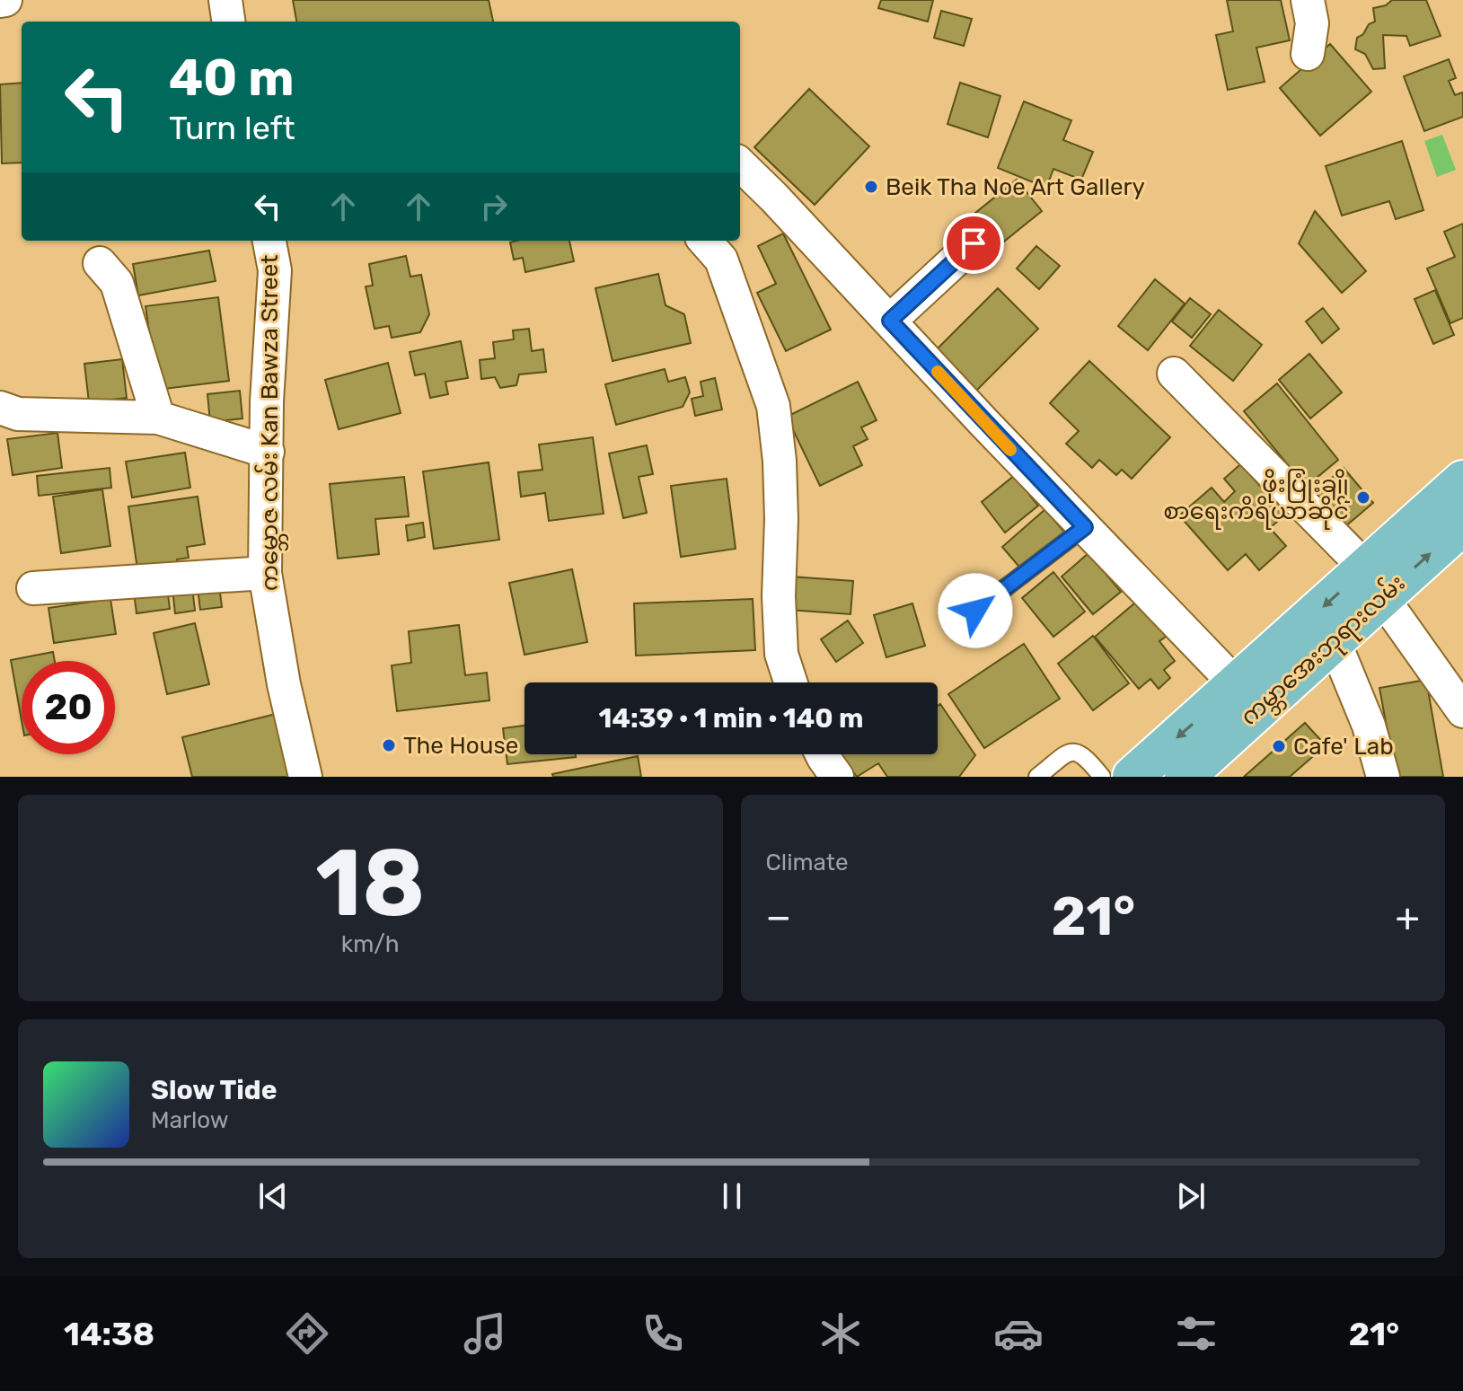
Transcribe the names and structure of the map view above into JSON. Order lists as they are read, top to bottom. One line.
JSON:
{"streets":{"main road":["ကမ္ဘာအေးဘုရားလမ်း"],"street":["ကမ္ဘောဇ လမ်း Kan Bawza Street"]},"places":["Beik Tha Noe Art Gallery","ဖိုးပြုံးချို စာရေးကိရိယာဆိုင်","The House","Cafe' Lab"],"page":{"turn":["40 m","Turn left"],"limit":"20","trip":"14:39 · 1 min · 140 m","tile":[["18","km/h"],"Climate"],"heat":["−","21°","+"],"song":["Slow Tide","Marlow"],"tabs":["14:38","21°"]}}
